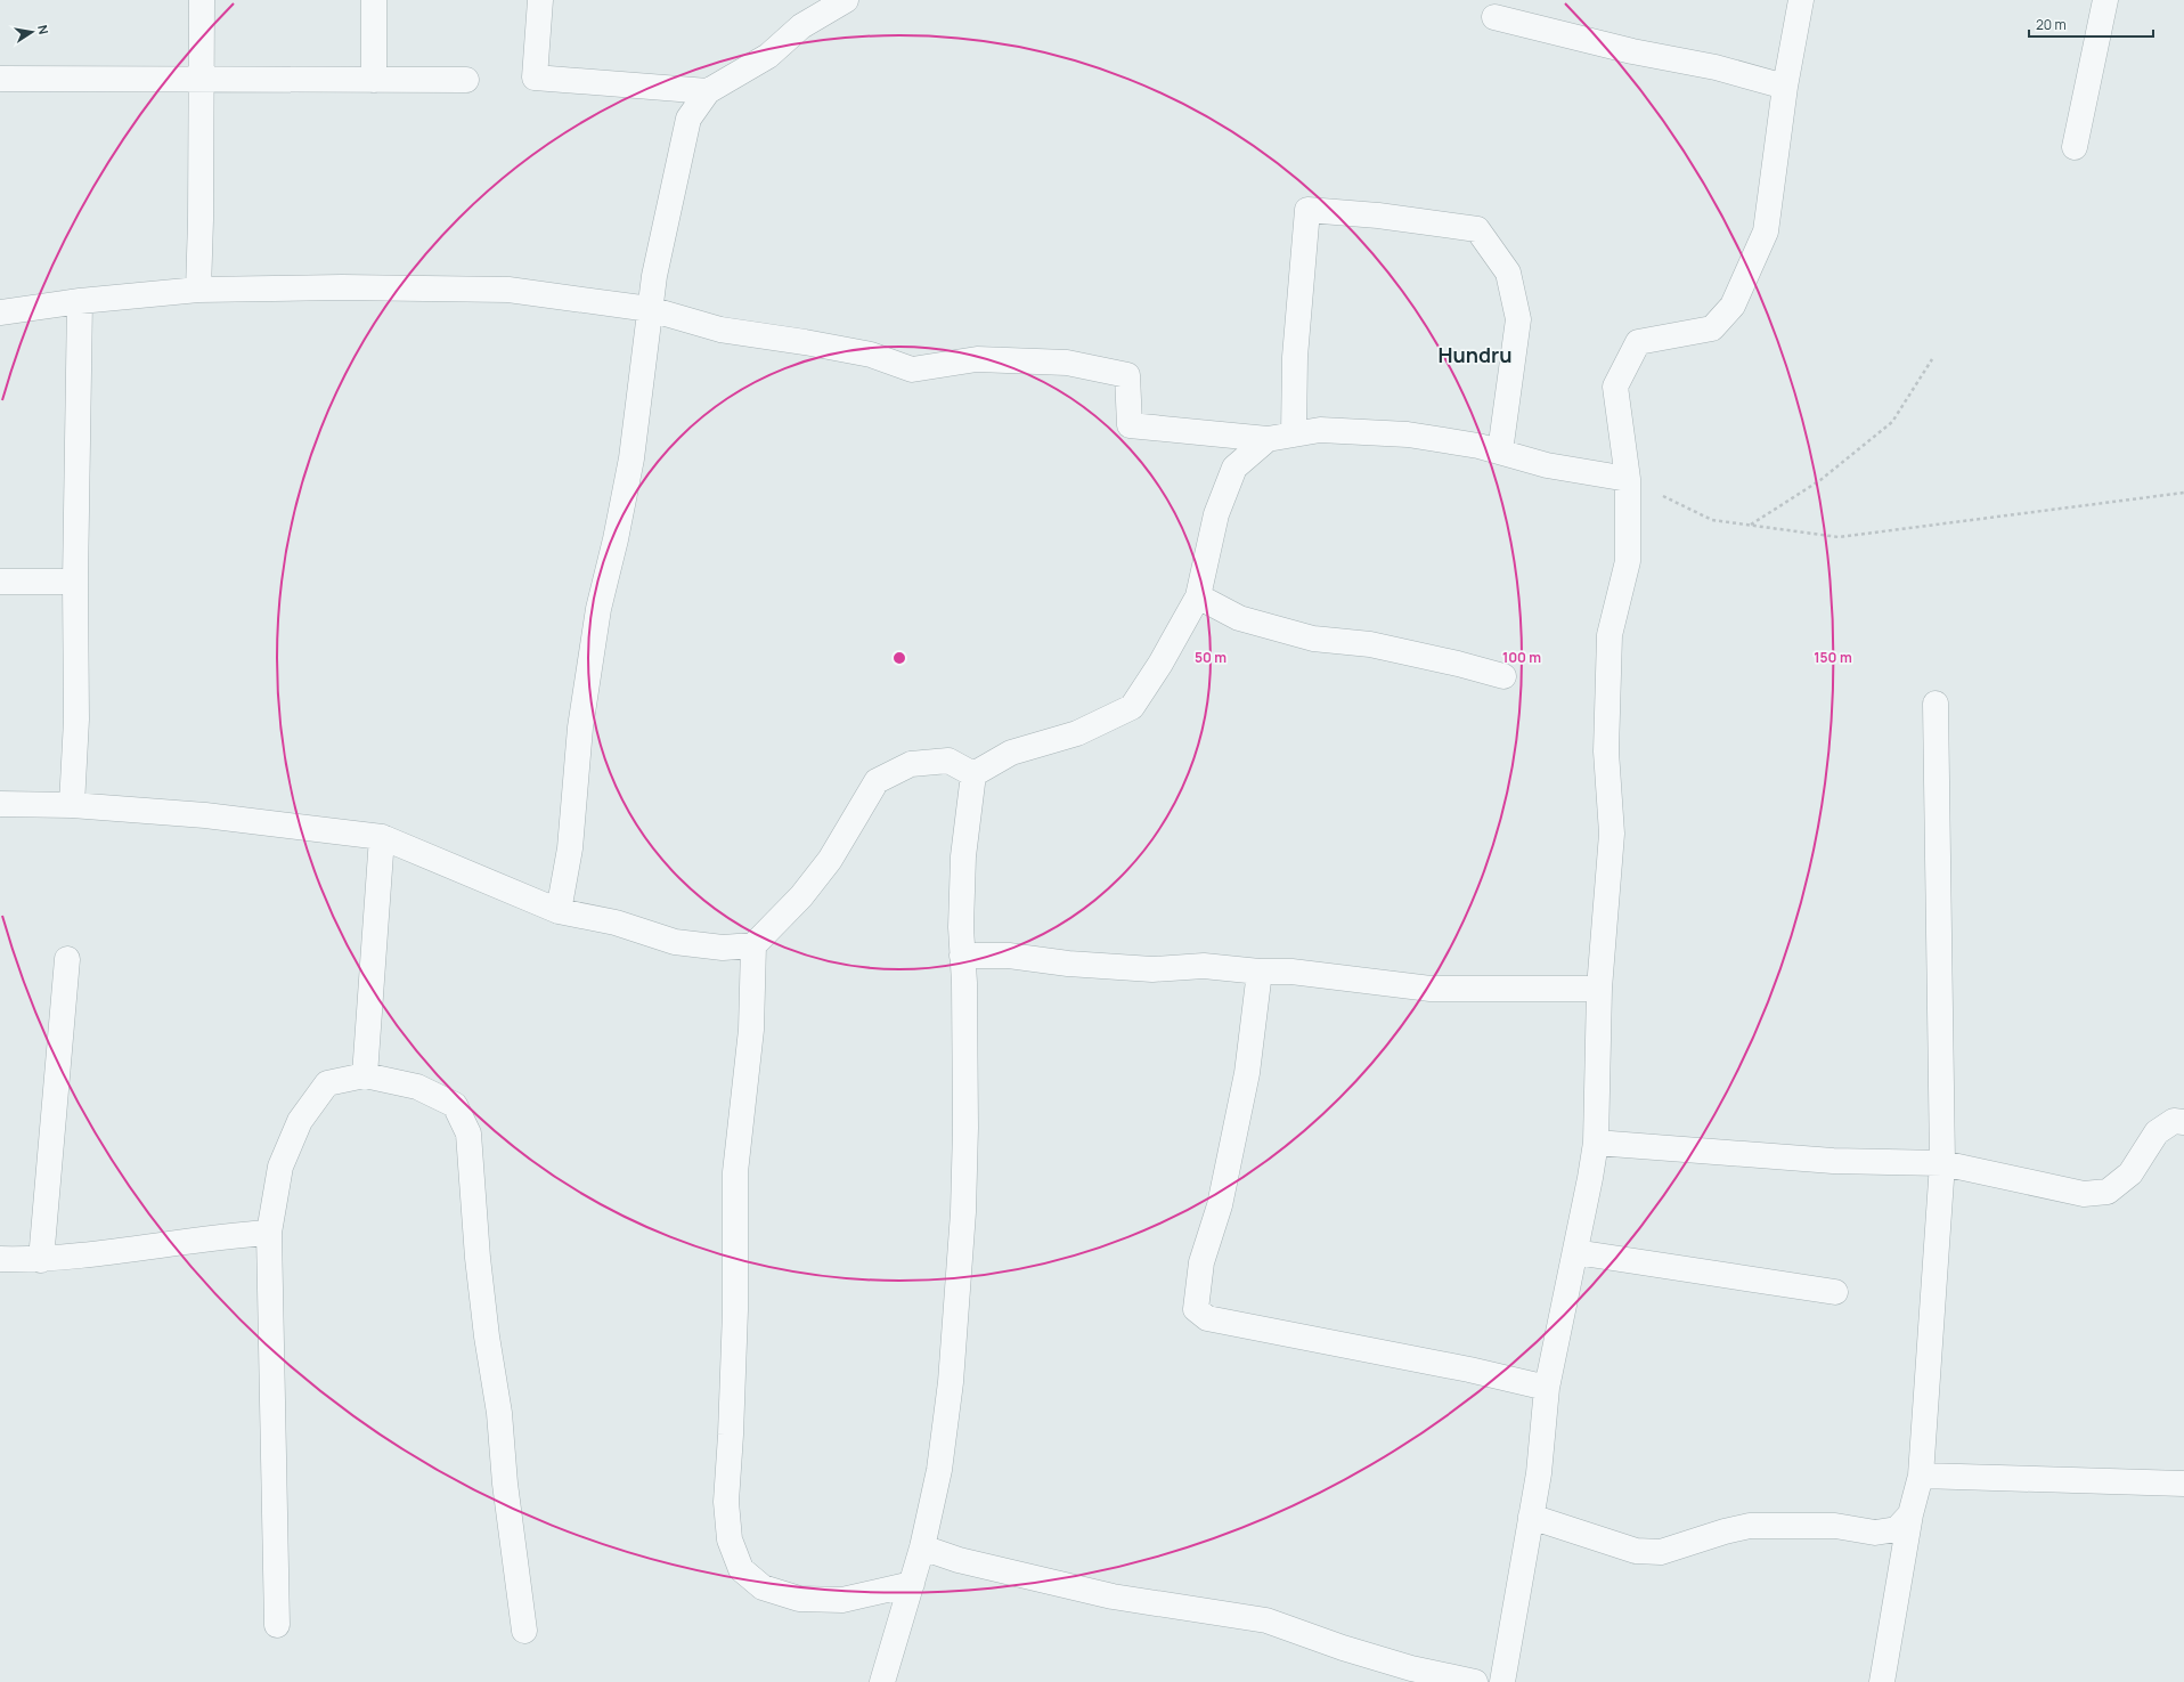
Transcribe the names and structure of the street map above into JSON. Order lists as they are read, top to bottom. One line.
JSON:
{"districts":["Hundru"],"scale_bar":"20 m","north":"right","rings":["50 m","100 m","150 m"]}
